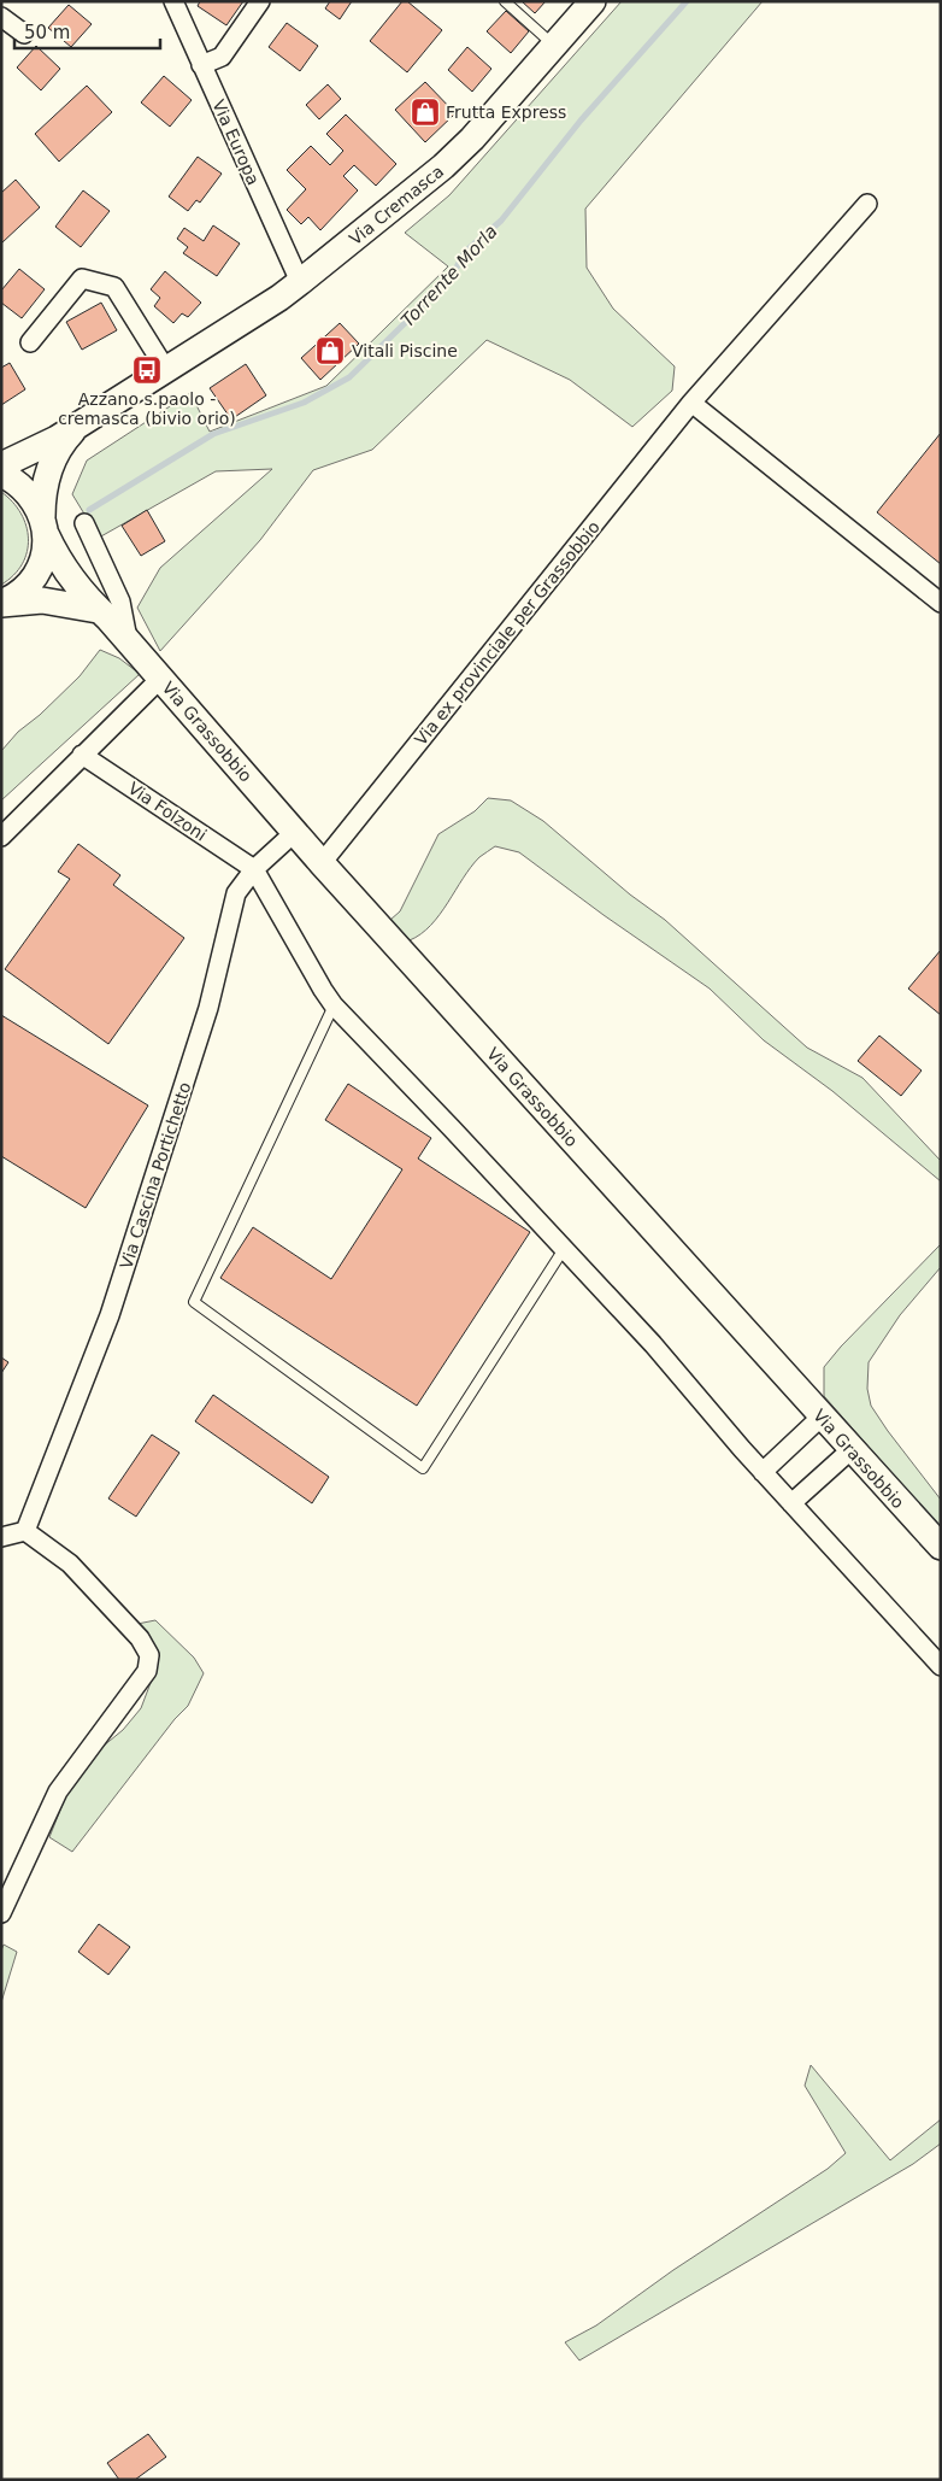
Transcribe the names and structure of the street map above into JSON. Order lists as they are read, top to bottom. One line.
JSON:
{"streets":{"street":["Via Europa","Via Cremasca","Via ex provinciale per Grassobbio","Via Grassobbio","Via Folzoni","Via Cascina Portichetto"]},"crossings":[["Via Europa","Via Cremasca"],["Via Cremasca","Via Grassobbio"],["Via ex provinciale per Grassobbio","Via Grassobbio"],["Via Grassobbio","Via Cascina Portichetto"],["Via Folzoni","Via Cascina Portichetto"]],"water":["Torrente Morla"],"places":{"shop":["Frutta Express","Vitali Piscine"],"bus stop":["Azzano s.paolo - cremasca (bivio orio)"]},"scale_bar":"50 m"}
